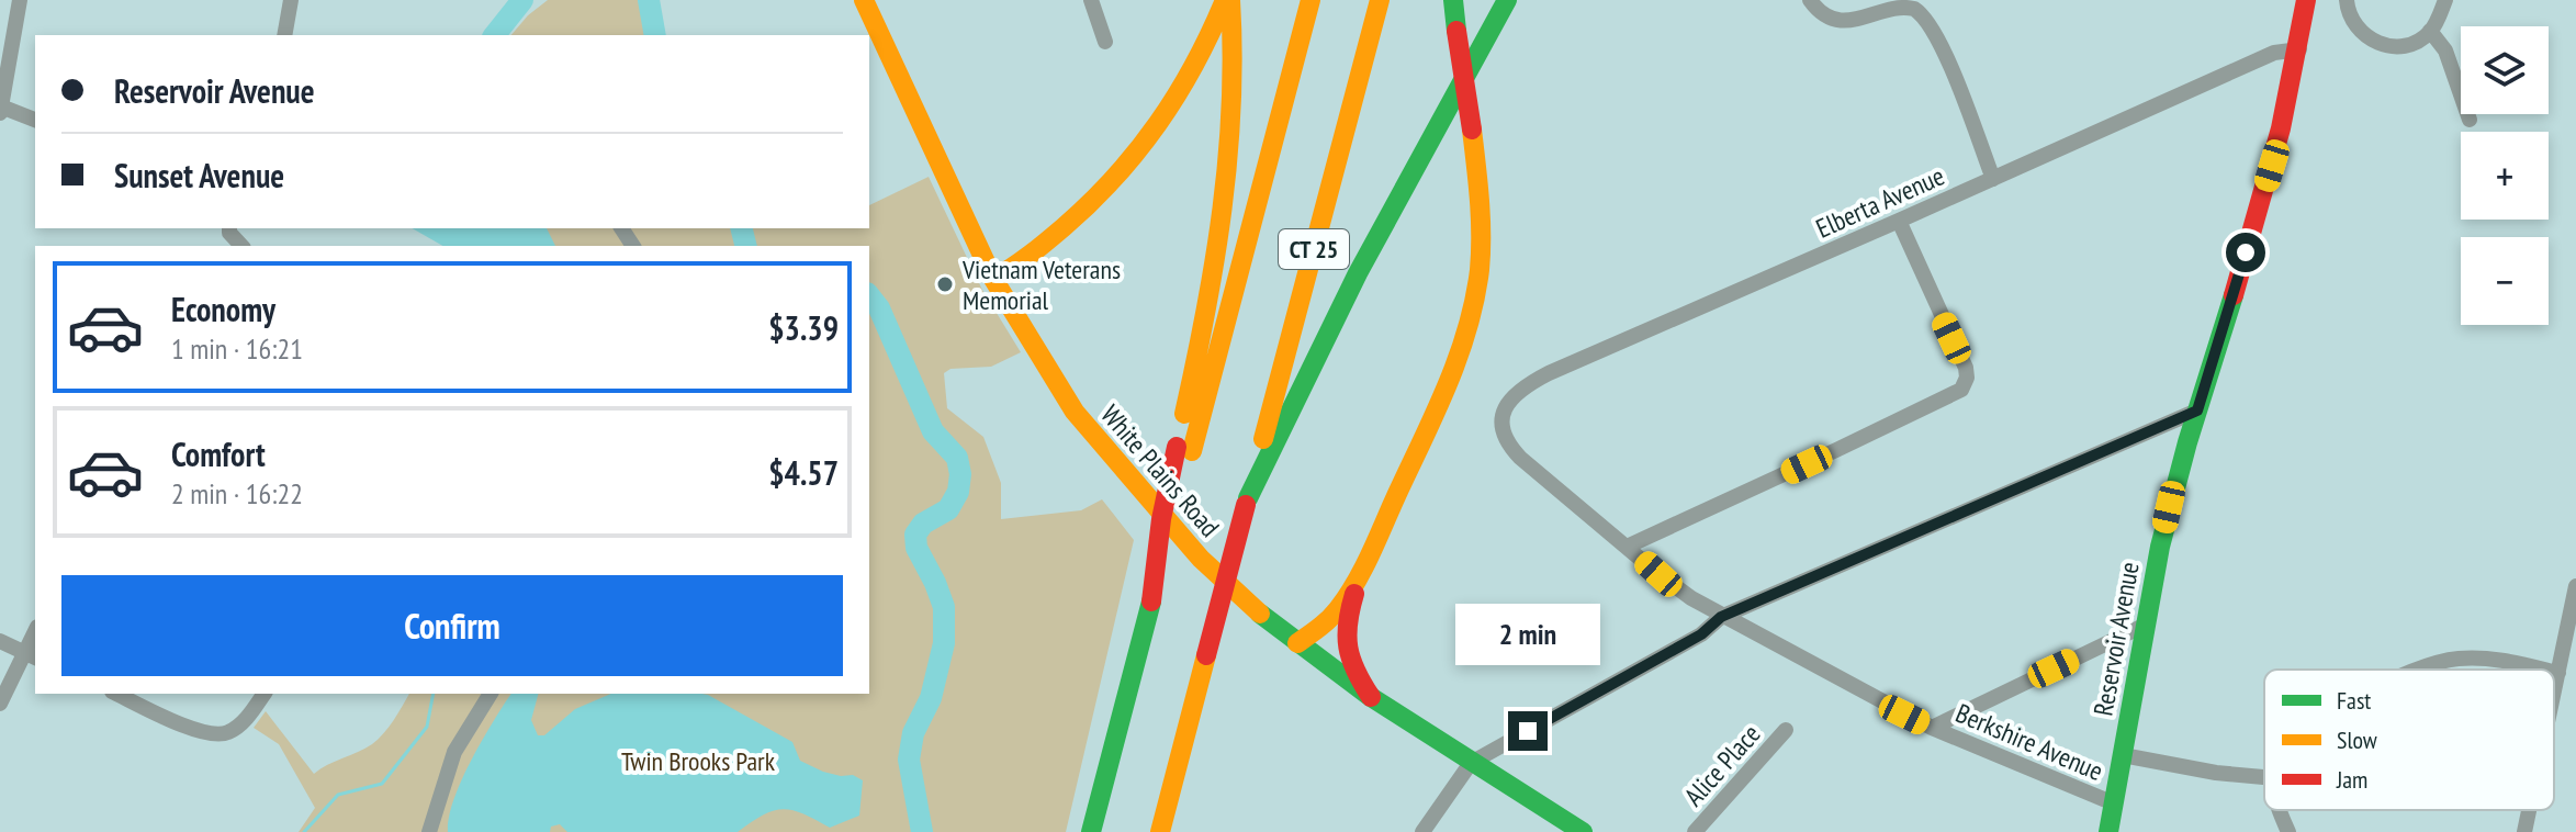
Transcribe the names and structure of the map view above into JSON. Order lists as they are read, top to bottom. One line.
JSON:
{"streets":{"main road":["CT 25","White Plains Road","Reservoir Avenue"],"street":["Elberta Avenue","Berkshire Avenue","Alice Place"]},"crossings":[["Elberta Avenue","Reservoir Avenue"],["Elberta Avenue","Berkshire Avenue"],["Reservoir Avenue","Berkshire Avenue"]],"parks":["Twin Brooks Park"],"places":["Vietnam Veterans Memorial"],"legend":["Fast","Slow","Jam"],"page":{"map_buttons":["+","−"],"banner":["Reservoir Avenue","Sunset Avenue"],"list":[{"name":"Economy","note":"1 min · 16:21","value":"$3.39"},{"name":"Comfort","note":"2 min · 16:22","value":"$4.57"}],"buttons":"Confirm","bubble":"2 min"}}
